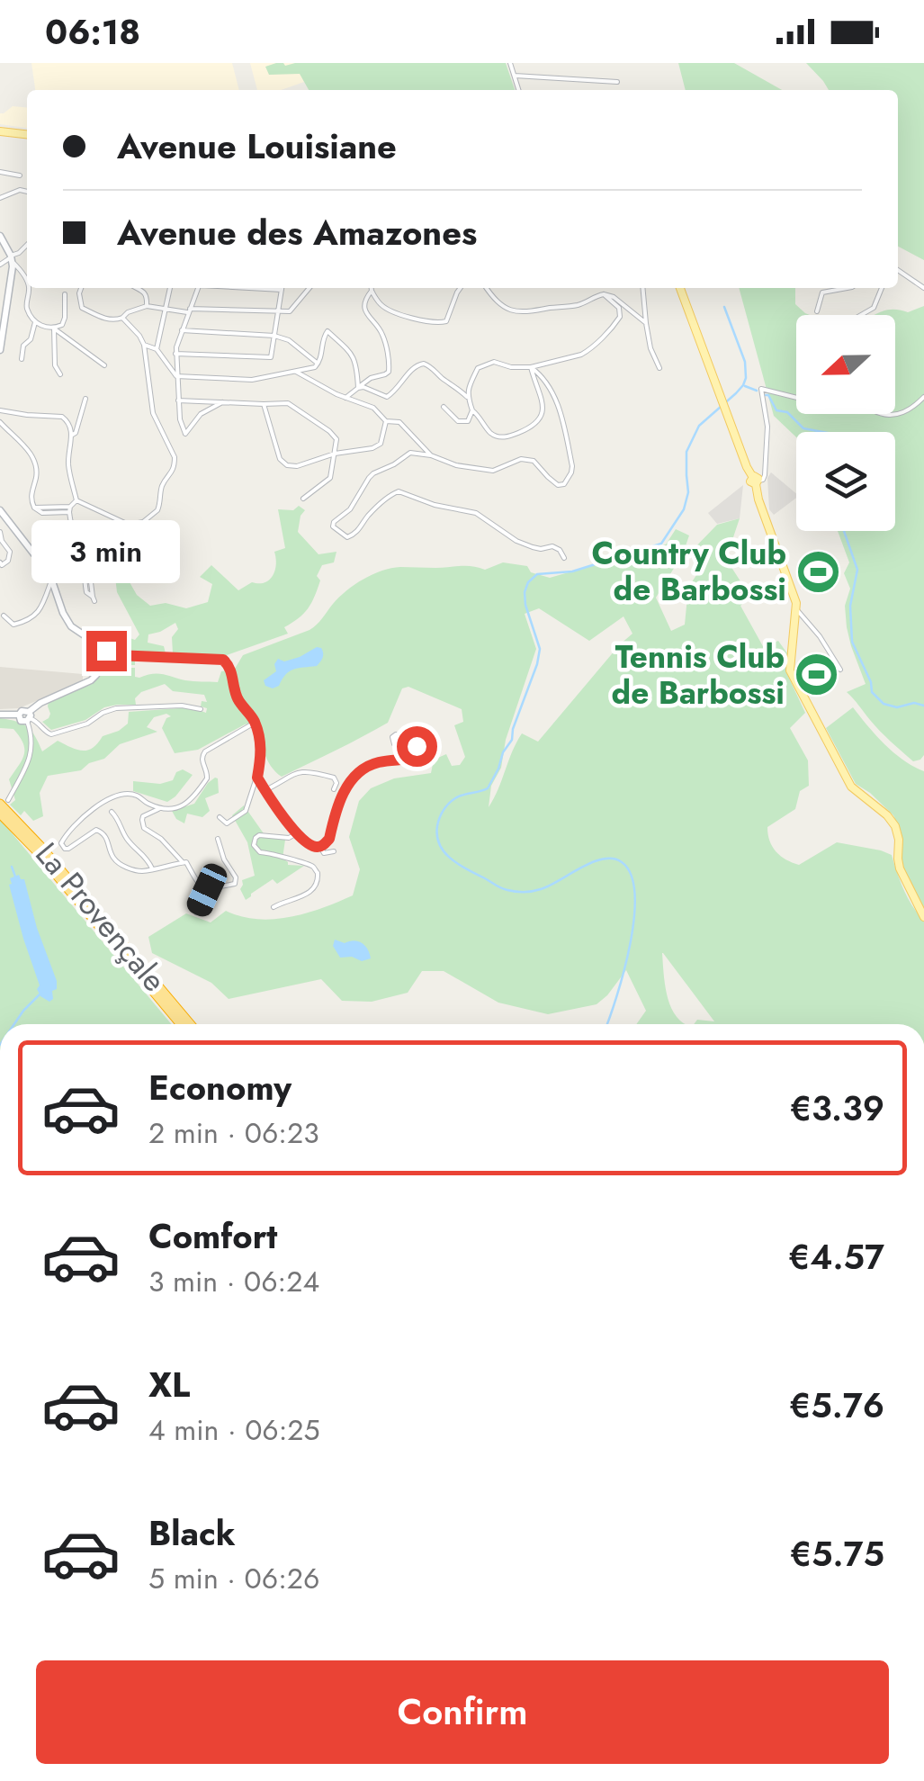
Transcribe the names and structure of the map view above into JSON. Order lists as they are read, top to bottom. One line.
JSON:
{"streets":{"highway":["La Provençale"]},"places":{"sports":["Country Club de Barbossi","Tennis Club de Barbossi"]},"north":"left","page":{"status":"06:18","banner":["Avenue Louisiane","Avenue des Amazones"],"bubble":"3 min","list":[{"name":"Economy","note":"2 min · 06:23","value":"€3.39"},{"name":"Comfort","note":"3 min · 06:24","value":"€4.57"},{"name":"XL","note":"4 min · 06:25","value":"€5.76"},{"name":"Black","note":"5 min · 06:26","value":"€5.75"}],"buttons":"Confirm"}}
